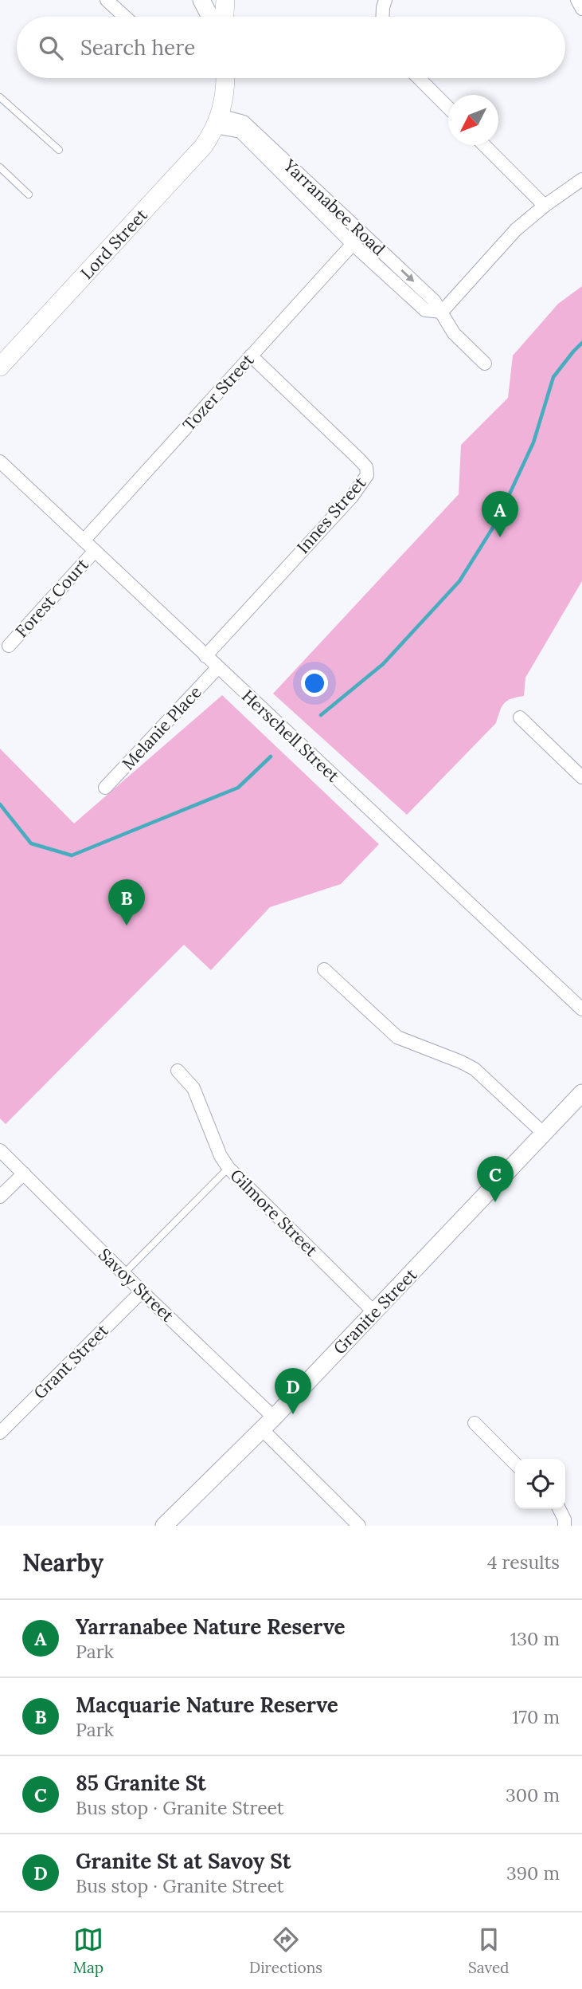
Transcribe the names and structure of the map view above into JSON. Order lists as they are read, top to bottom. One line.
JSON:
{"streets":{"main road":["Lord Street"],"street":["Yarranabee Road","Tozer Street","Innes Street","Forest Court","Melanie Place","Herschell Street","Gilmore Street","Savoy Street","Granite Street","Grant Street"]},"crossings":[["Yarranabee Road","Lord Street"],["Yarranabee Road","Tozer Street"],["Tozer Street","Innes Street"],["Tozer Street","Herschell Street"],["Innes Street","Herschell Street"],["Forest Court","Herschell Street"],["Melanie Place","Herschell Street"],["Gilmore Street","Granite Street"],["Savoy Street","Granite Street"],["Savoy Street","Grant Street"]],"north":"bottom left","page":{"search":"Search here","pins":["A","B","C","D"],"heading":["Nearby","4 results"],"list":[{"mark":"A","name":"Yarranabee Nature Reserve","note":"Park","value":"130 m"},{"mark":"B","name":"Macquarie Nature Reserve","note":"Park","value":"170 m"},{"mark":"C","name":"85 Granite St","note":"Bus stop · Granite Street","value":"300 m"},{"mark":"D","name":"Granite St at Savoy St","note":"Bus stop · Granite Street","value":"390 m"}],"nav":["Map","Directions","Saved"]}}
